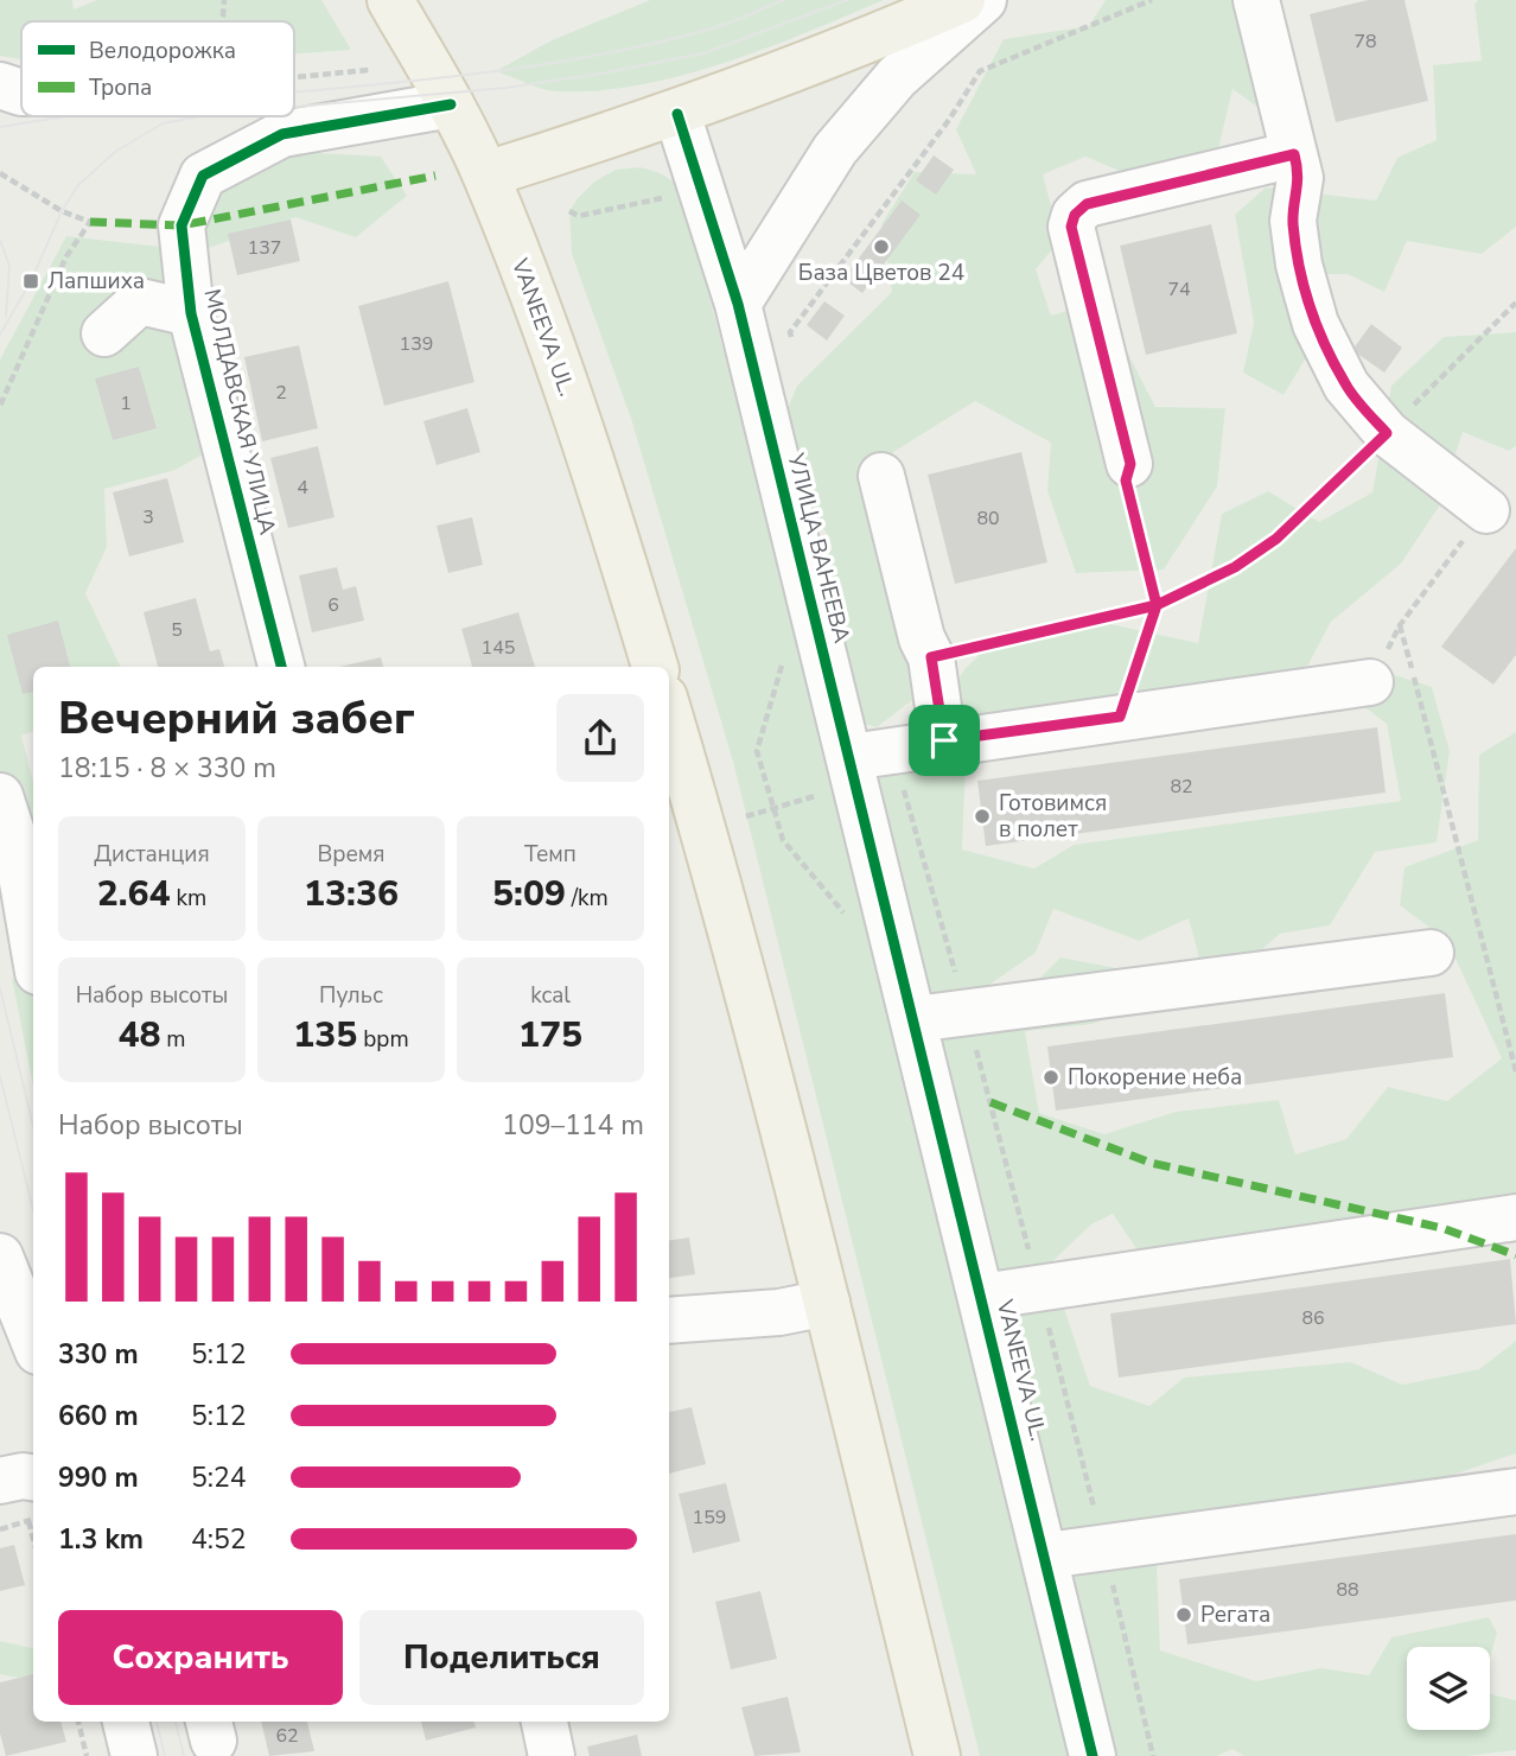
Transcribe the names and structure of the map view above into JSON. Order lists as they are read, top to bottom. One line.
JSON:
{"streets":{"main road":["VANEEVA UL."],"street":["МОЛДАВСКАЯ УЛИЦА","УЛИЦА ВАНЕЕВА"]},"crossings":[["VANEEVA UL.","МОЛДАВСКАЯ УЛИЦА"],["VANEEVA UL.","УЛИЦА ВАНЕЕВА"]],"places":{"other":["База Цветов 24","Готовимся в полет","Покорение неба","Регата"],"transit":["Лапшиха"]},"house_numbers":["78","137","74","139","2","1","4","3","80","6","5","145","82","86","159","88","62"],"legend":["Велодорожка","Тропа"],"page":{"heading":["Вечерний забег","18:15 · 8 × 330 m"],"stats":[["Дистанция","2.64 km"],["Время","13:36"],["Темп","5:09 /km"],["Набор высоты","48 m"],["Пульс","135 bpm"],["kcal","175"]],"chart":["Набор высоты","109–114 m"],"list":[{"name":"330 m","note":"5:12"},{"name":"660 m","note":"5:12"},{"name":"990 m","note":"5:24"},{"name":"1.3 km","note":"4:52"}],"buttons":["Сохранить","Поделиться"]}}
